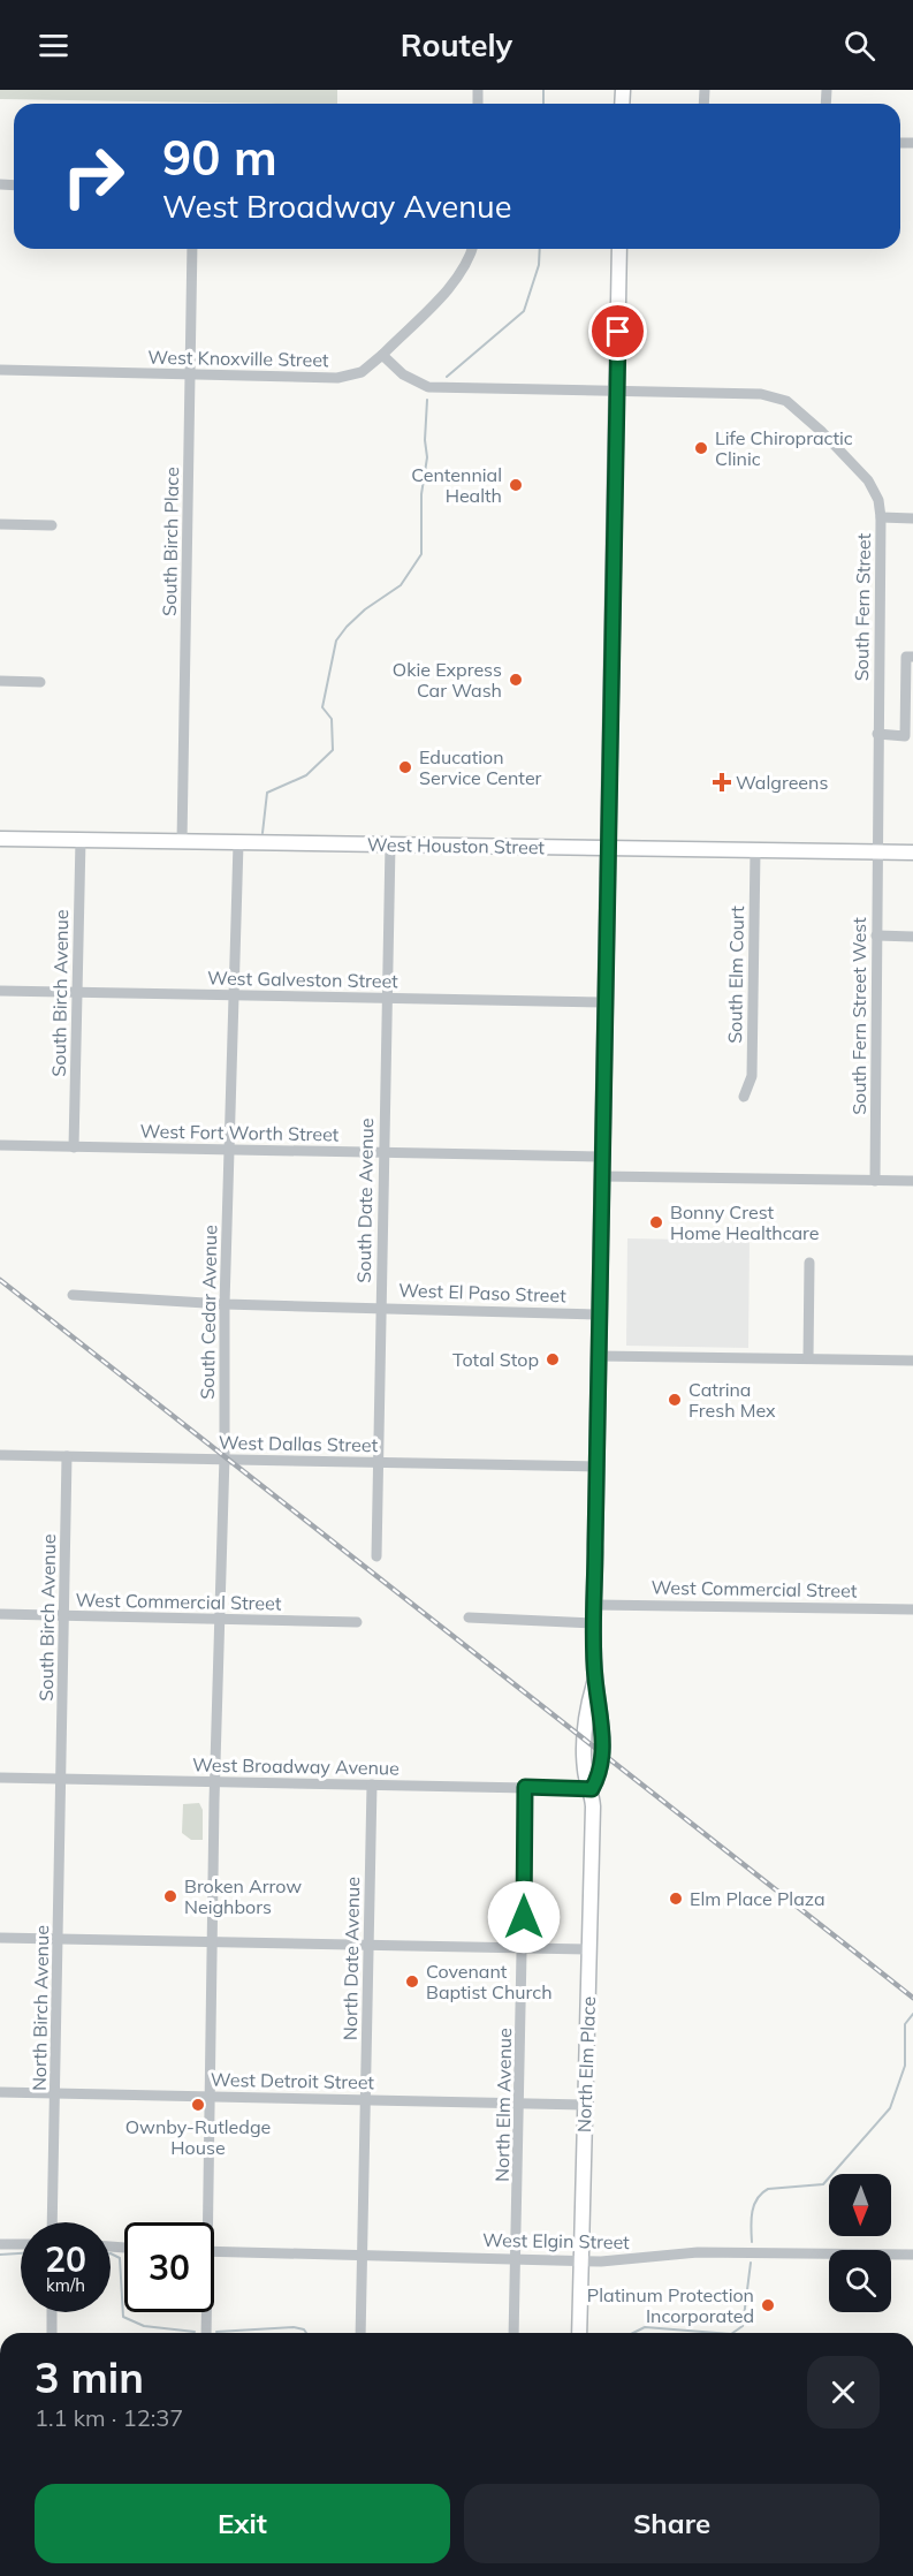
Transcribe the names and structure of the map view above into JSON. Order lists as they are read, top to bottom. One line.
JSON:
{"streets":{"main road":["West Houston Street","North Elm Place"],"street":["West Knoxville Street","South Birch Place","South Fern Street","South Elm Court","West Galveston Street","South Birch Avenue","South Fern Street West","West Fort Worth Street","South Date Avenue","West El Paso Street","South Cedar Avenue","West Dallas Street","West Commercial Street","West Broadway Avenue","North Date Avenue","North Birch Avenue","West Detroit Street","North Elm Avenue","West Elgin Street"]},"crossings":[["West Knoxville Street","South Birch Place"],["South Birch Place","West Houston Street"],["South Fern Street","West Houston Street"],["South Fern Street","South Fern Street West"],["South Fern Street","North Elm Place"],["West Houston Street","South Elm Court"],["West Houston Street","South Birch Avenue"],["West Houston Street","South Fern Street West"],["West Houston Street","South Date Avenue"],["West Houston Street","South Cedar Avenue"],["West Houston Street","North Elm Place"],["West Galveston Street","South Birch Avenue"],["West Galveston Street","South Date Avenue"],["West Galveston Street","South Cedar Avenue"],["West Galveston Street","North Elm Place"],["South Birch Avenue","West Fort Worth Street"],["South Birch Avenue","West Dallas Street"],["South Birch Avenue","West Commercial Street"],["South Birch Avenue","West Broadway Avenue"],["South Birch Avenue","North Birch Avenue"],["West Fort Worth Street","South Date Avenue"],["West Fort Worth Street","South Cedar Avenue"],["West Fort Worth Street","North Elm Place"],["South Date Avenue","West El Paso Street"],["South Date Avenue","West Dallas Street"],["West El Paso Street","South Cedar Avenue"],["West El Paso Street","North Elm Place"],["South Cedar Avenue","West Dallas Street"],["South Cedar Avenue","West Commercial Street"],["South Cedar Avenue","West Broadway Avenue"],["South Cedar Avenue","West Detroit Street"],["West Dallas Street","North Elm Place"],["West Commercial Street","North Elm Place"],["West Broadway Avenue","North Date Avenue"],["West Broadway Avenue","North Birch Avenue"],["West Broadway Avenue","North Elm Place"],["West Broadway Avenue","North Elm Avenue"],["North Date Avenue","West Detroit Street"],["North Date Avenue","West Elgin Street"],["North Birch Avenue","West Detroit Street"],["North Elm Place","West Detroit Street"],["North Elm Place","West Elgin Street"],["West Detroit Street","North Elm Avenue"],["North Elm Avenue","West Elgin Street"]],"places":{"other":["Life Chiropractic Clinic","Centennial Health","Okie Express Car Wash","Education Service Center","Bonny Crest Home Healthcare","Total Stop","Catrina Fresh Mex","Broken Arrow Neighbors","Elm Place Plaza","Covenant Baptist Church","Ownby-Rutledge House","Platinum Protection Incorporated"],"health":["Walgreens"]},"north":"bottom","page":{"header":"Routely","turn":["90 m","West Broadway Avenue"],"speed":"20 km/h","limit":"30","heading":["3 min","1.1 km · 12:37"],"buttons":["Exit","Share"]}}
